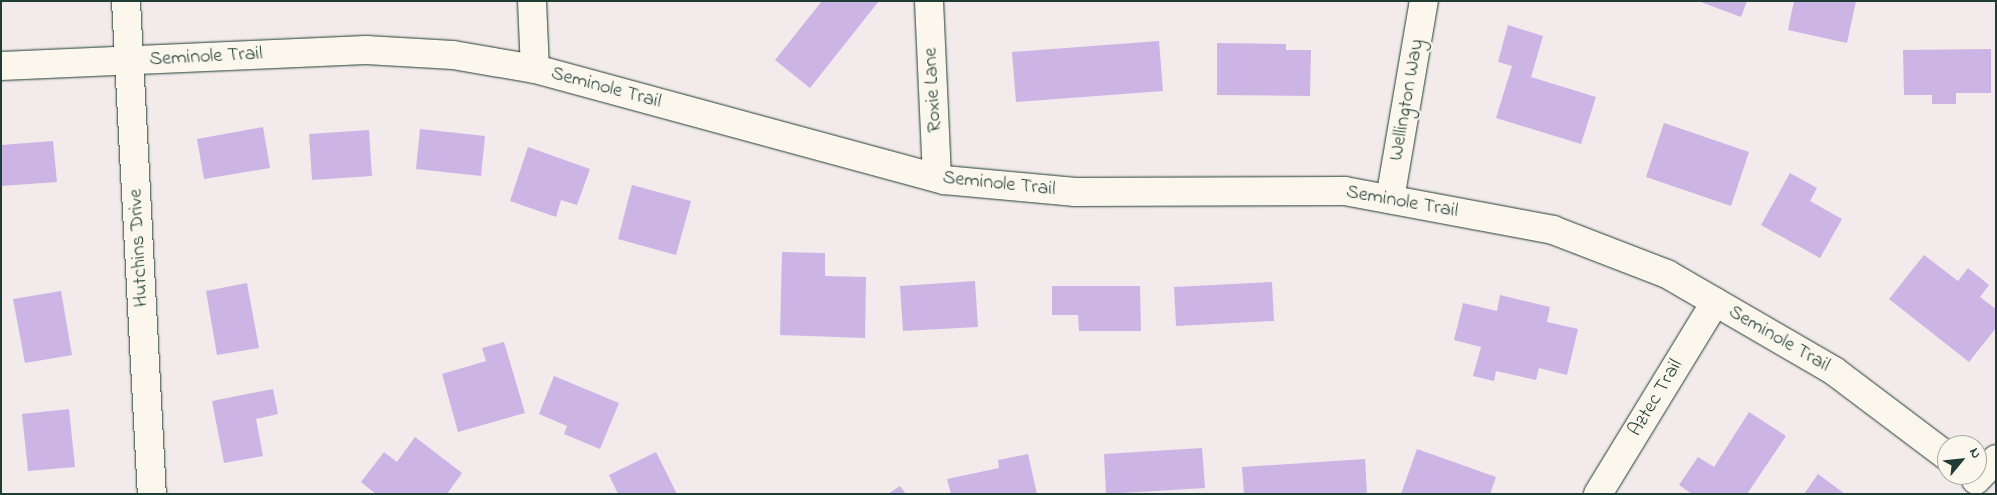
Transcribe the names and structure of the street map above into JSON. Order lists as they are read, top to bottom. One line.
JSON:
{"streets":{"street":["Seminole Trail","Roxie Lane","Wellington Way","Hutchins Drive","Aztec Trail"]},"crossings":[["Seminole Trail","Roxie Lane"],["Seminole Trail","Wellington Way"],["Seminole Trail","Hutchins Drive"],["Seminole Trail","Aztec Trail"]],"north":"top right"}
